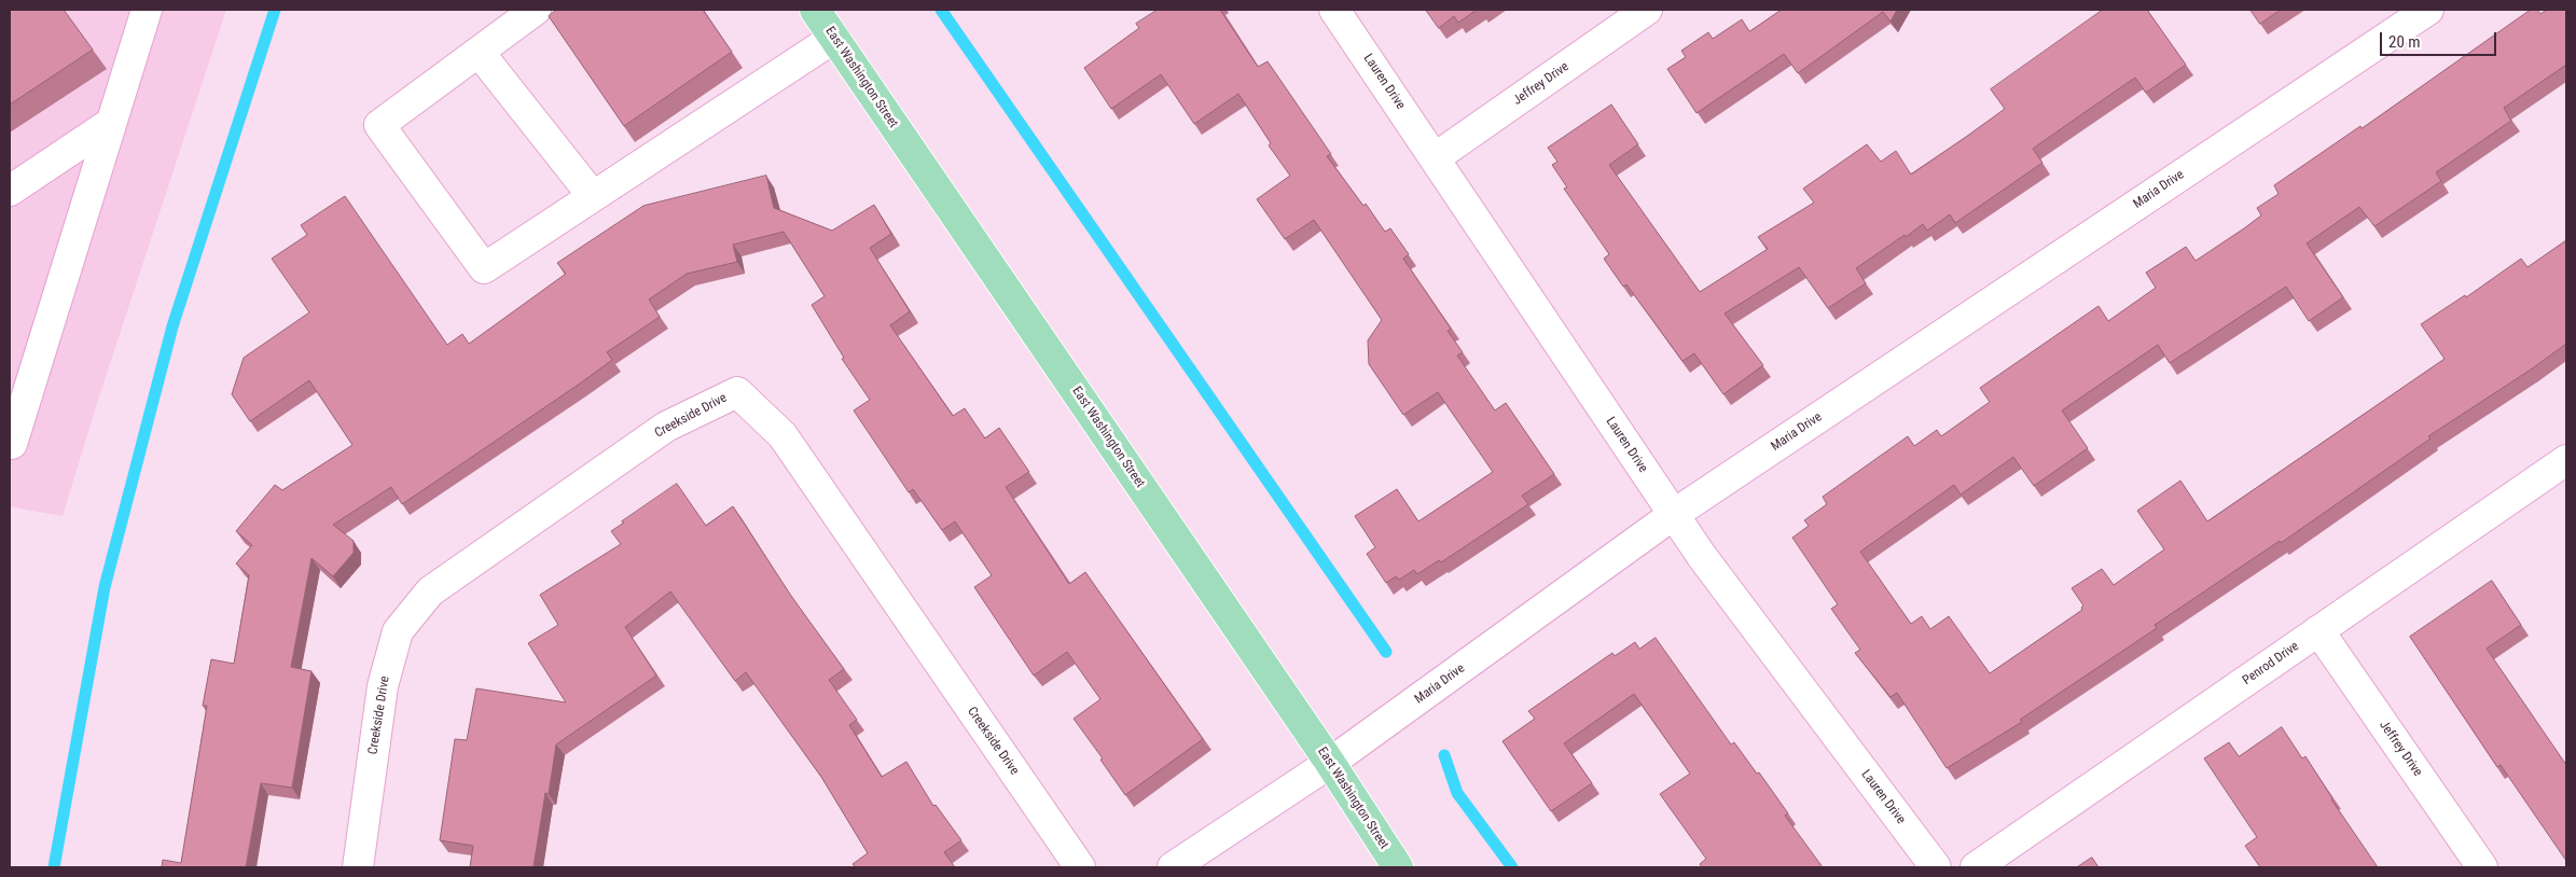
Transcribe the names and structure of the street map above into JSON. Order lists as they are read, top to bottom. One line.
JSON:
{"streets":{"main road":["East Washington Street"],"street":["Lauren Drive","Jeffrey Drive","Maria Drive","Creekside Drive","Penrod Drive"]},"crossings":[["East Washington Street","Maria Drive"],["Lauren Drive","Jeffrey Drive"],["Lauren Drive","Maria Drive"],["Jeffrey Drive","Penrod Drive"]],"scale_bar":"20 m"}
